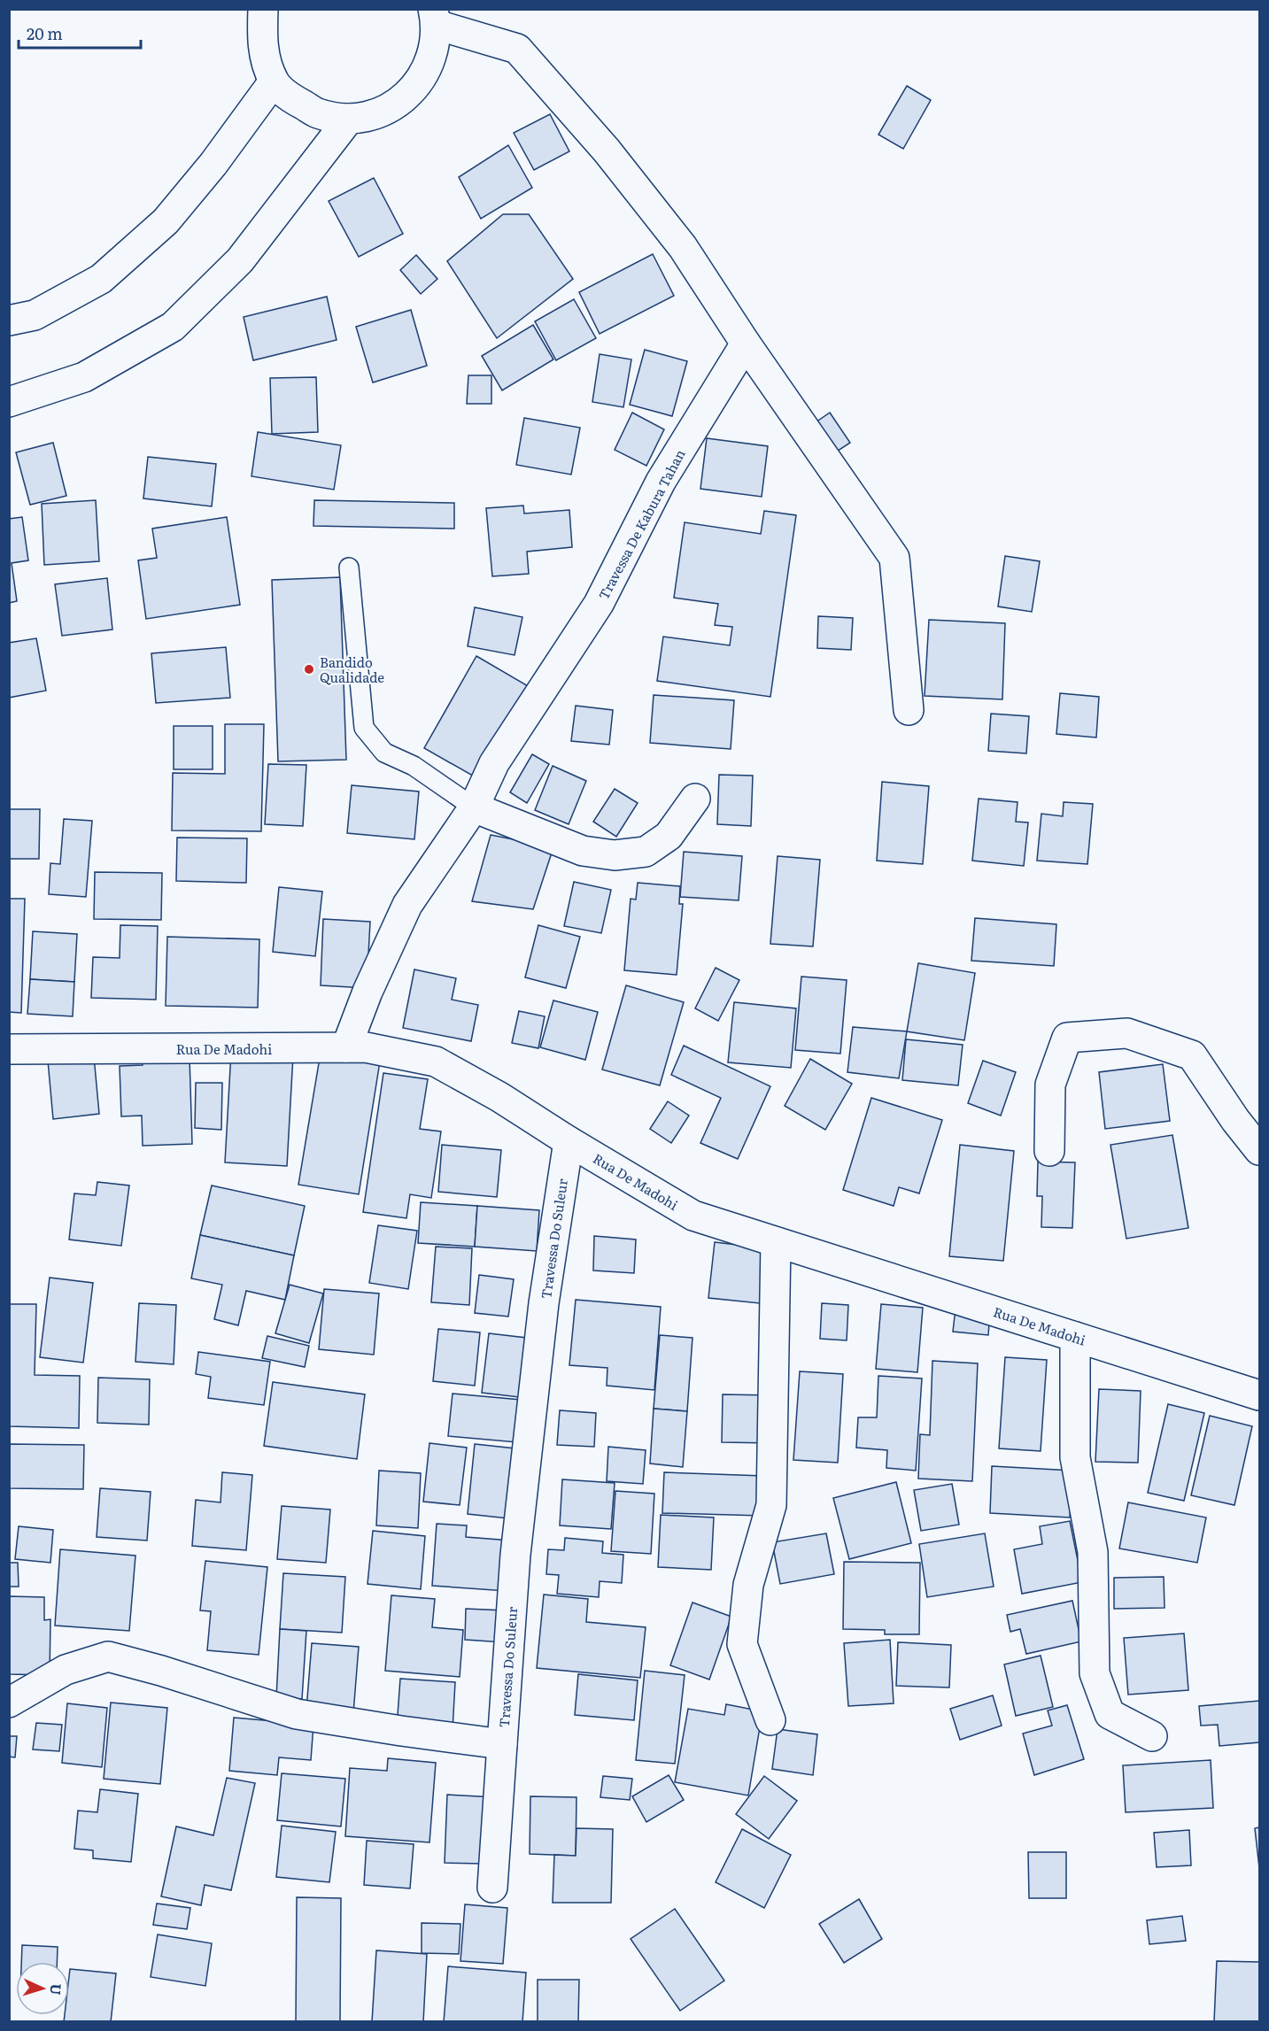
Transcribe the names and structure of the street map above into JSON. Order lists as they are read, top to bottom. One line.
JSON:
{"streets":{"street":["Travessa De Kabura Tahan","Rua De Madohi","Travessa Do Suleur"]},"crossings":[["Travessa De Kabura Tahan","Rua De Madohi"],["Rua De Madohi","Travessa Do Suleur"]],"places":["Bandido Qualidade"],"scale_bar":"20 m","north":"right"}
